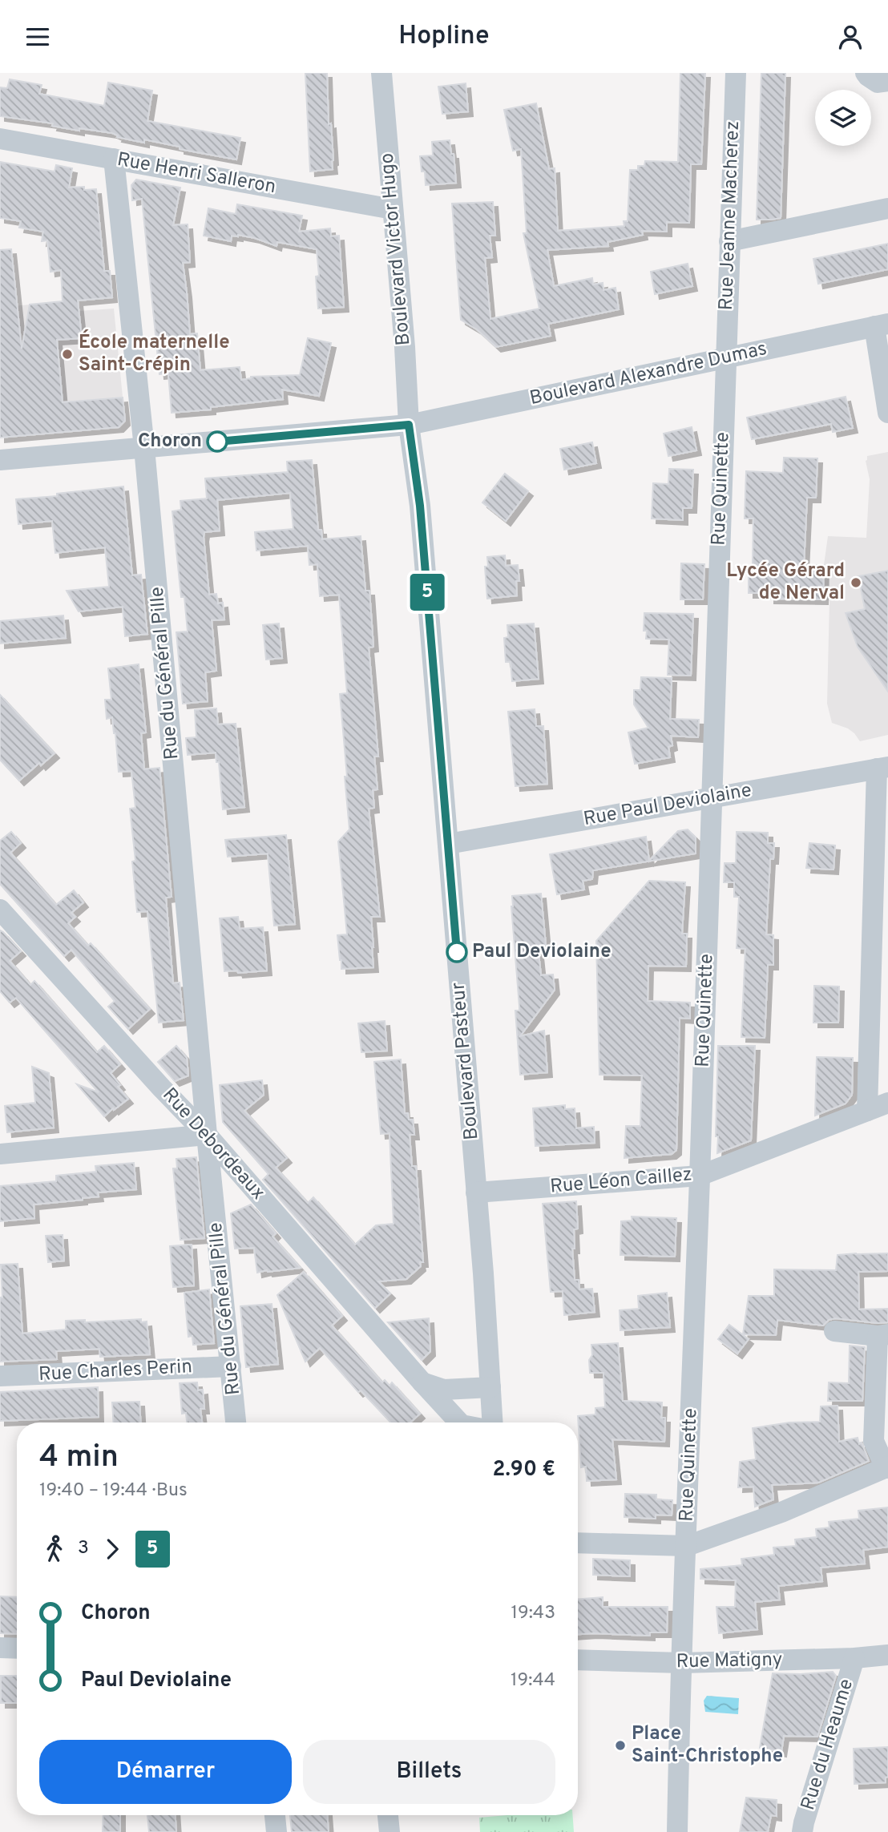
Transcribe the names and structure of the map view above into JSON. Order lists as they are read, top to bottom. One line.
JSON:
{"streets":{"street":["Rue Henri Salleron","Rue Jeanne Macherez","Boulevard Victor Hugo","Boulevard Alexandre Dumas","Rue Quinette","Rue du Général Pille","Rue Paul Deviolaine","Boulevard Pasteur","Rue Debordeaux","Rue Léon Caillez","Rue Charles Perin","Rue Matigny","Rue du Heaume"]},"crossings":[["Rue Henri Salleron","Boulevard Victor Hugo"],["Rue Henri Salleron","Rue du Général Pille"],["Rue Jeanne Macherez","Boulevard Alexandre Dumas"],["Rue Jeanne Macherez","Rue Quinette"],["Boulevard Victor Hugo","Boulevard Alexandre Dumas"],["Boulevard Victor Hugo","Boulevard Pasteur"],["Boulevard Alexandre Dumas","Rue Quinette"],["Boulevard Alexandre Dumas","Rue du Général Pille"],["Boulevard Alexandre Dumas","Boulevard Pasteur"],["Rue Quinette","Rue Paul Deviolaine"],["Rue Quinette","Rue Léon Caillez"],["Rue Quinette","Rue Matigny"],["Rue du Général Pille","Rue Debordeaux"],["Rue du Général Pille","Rue Charles Perin"],["Rue Paul Deviolaine","Boulevard Pasteur"],["Boulevard Pasteur","Rue Léon Caillez"],["Rue Matigny","Rue du Heaume"]],"places":["École maternelle Saint-Crépin","Choron","Lycée Gérard de Nerval","Paul Deviolaine","Place Saint-Christophe"],"lines":["bus line 5"],"page":{"header":"Hopline","on_map":"5","heading":["4 min","19:40 – 19:44 · Bus","2.90 €"],"legs":["3","5"],"list":[{"name":"Choron","value":"19:43"},{"name":"Paul Deviolaine","value":"19:44"}],"buttons":["Démarrer","Billets"]}}
